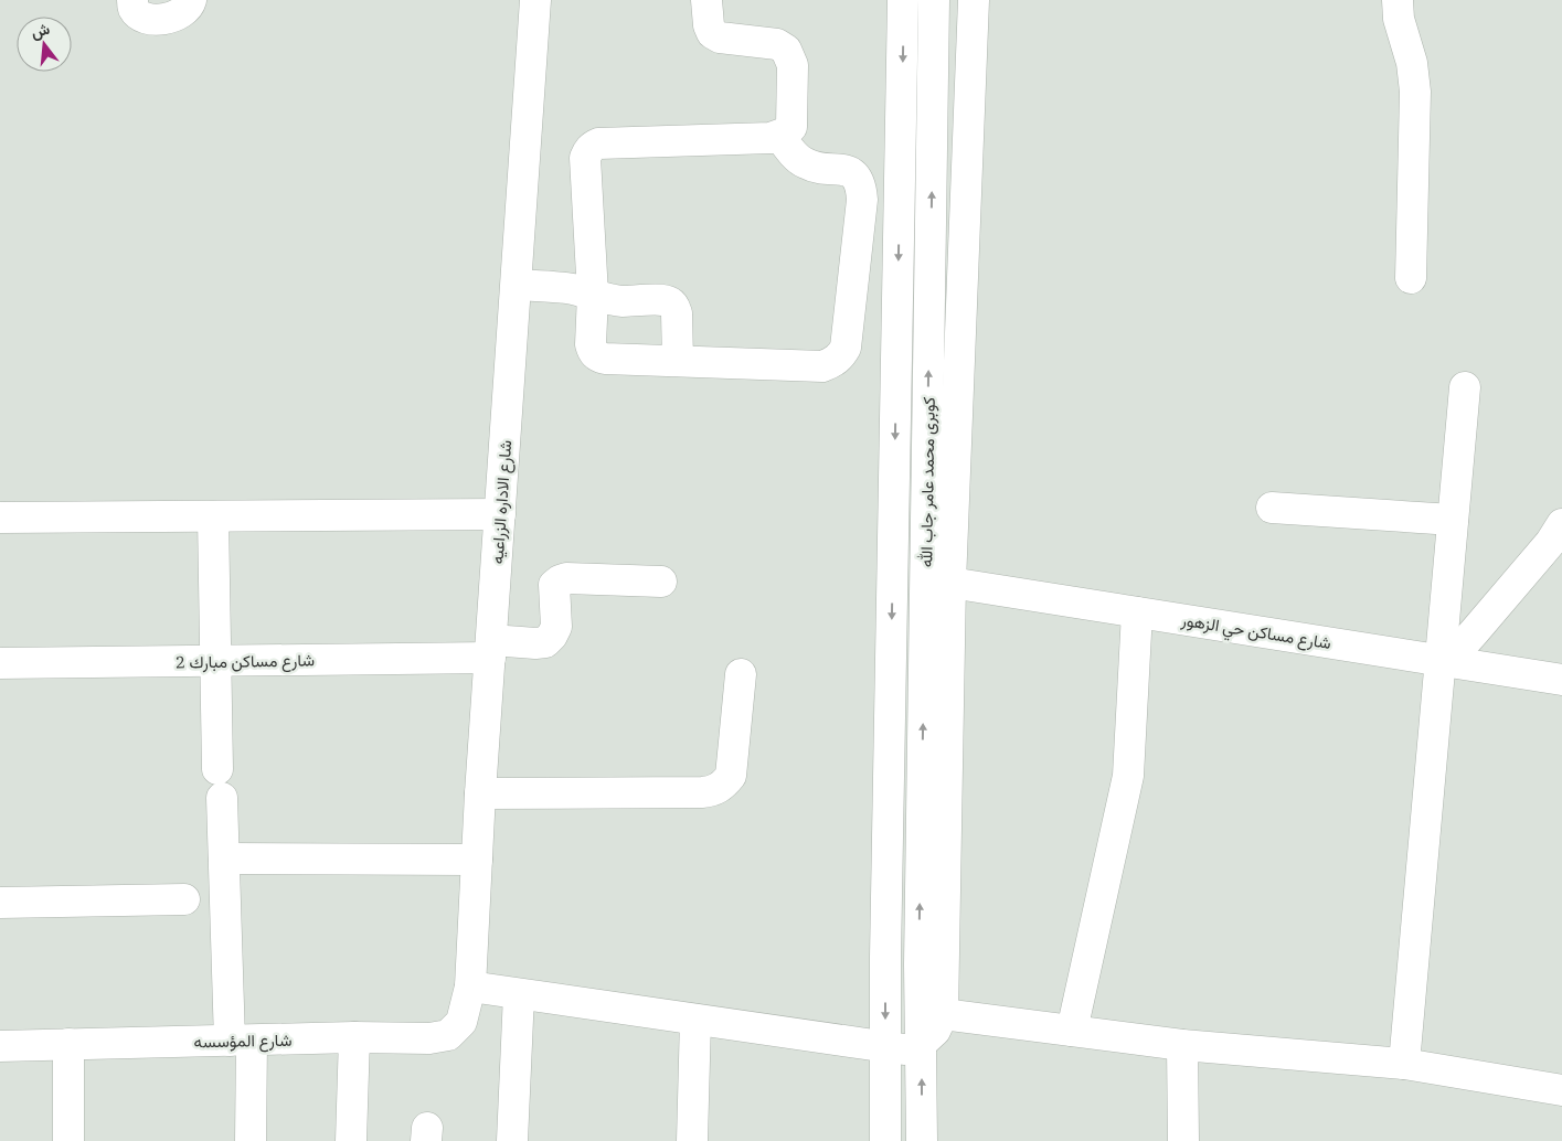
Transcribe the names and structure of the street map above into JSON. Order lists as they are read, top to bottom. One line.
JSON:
{"streets":{"street":["كوبرى محمد عامر جاب الله","شارع الاداره الزراعيه","شارع مساكن حي الزهور","شارع مساكن مبارك 2","شارع المؤسسه"]},"crossings":[["شارع الاداره الزراعيه","شارع مساكن مبارك 2"],["شارع الاداره الزراعيه","شارع المؤسسه"]],"north":"top"}
